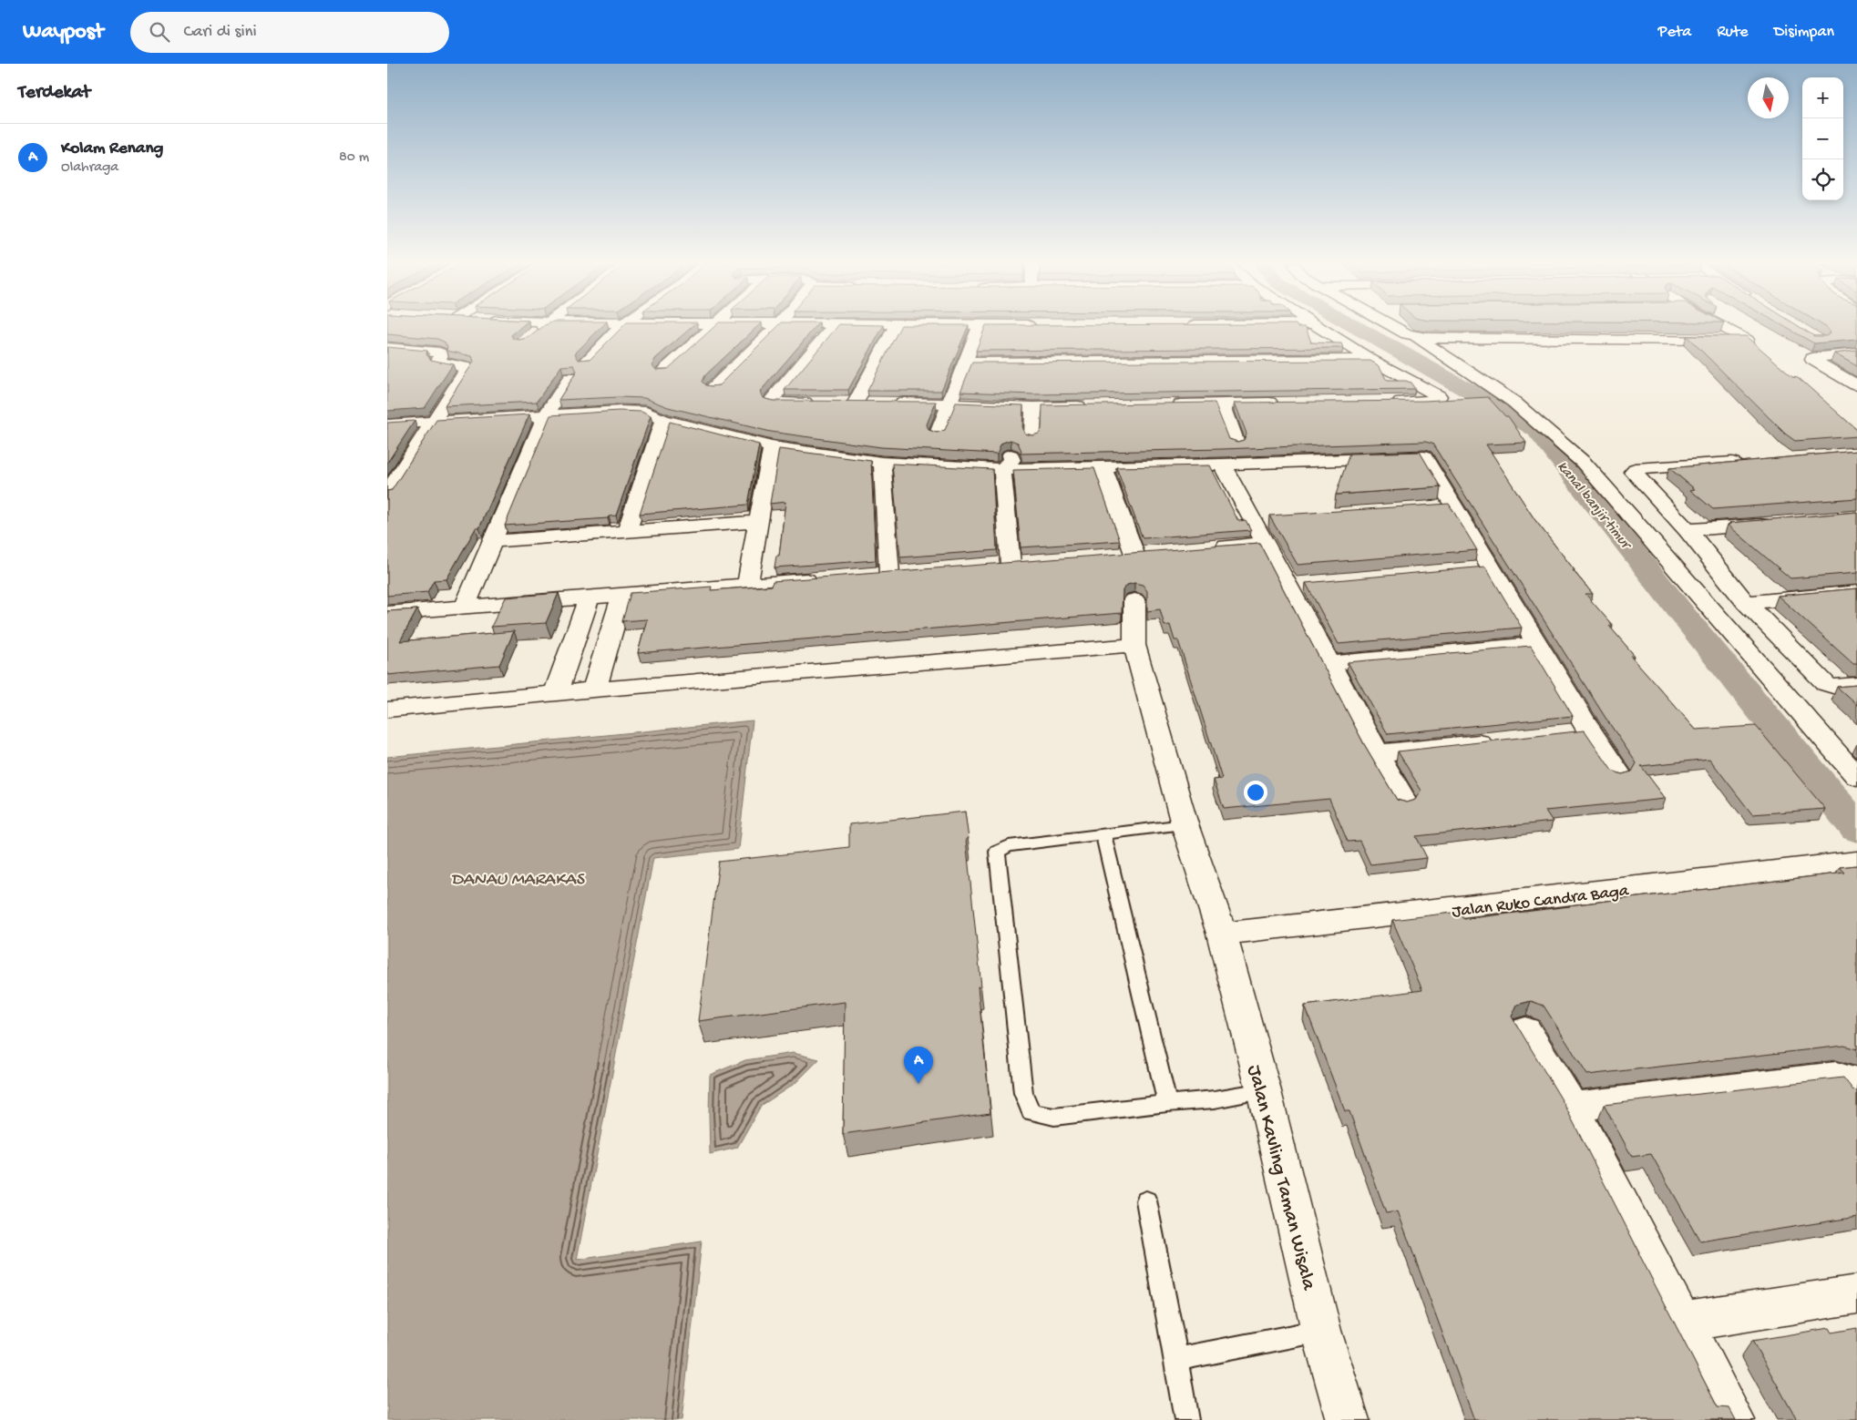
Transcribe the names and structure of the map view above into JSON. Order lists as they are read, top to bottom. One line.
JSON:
{"streets":{"street":["Jalan Ruko Candra Baga","Jalan Kavling Taman Wisala"]},"crossings":[["Jalan Ruko Candra Baga","Jalan Kavling Taman Wisala"]],"water":["kanal banjir timur","DANAU MARAKAS"],"north":"bottom","page":{"header":"Waypost","search":"Cari di sini","nav":["Peta","Rute","Disimpan"],"heading":"Terdekat","map_buttons":["+","−"],"list":[{"mark":"A","name":"Kolam Renang","note":"Olahraga","value":"80 m"}],"pins":"A"}}
